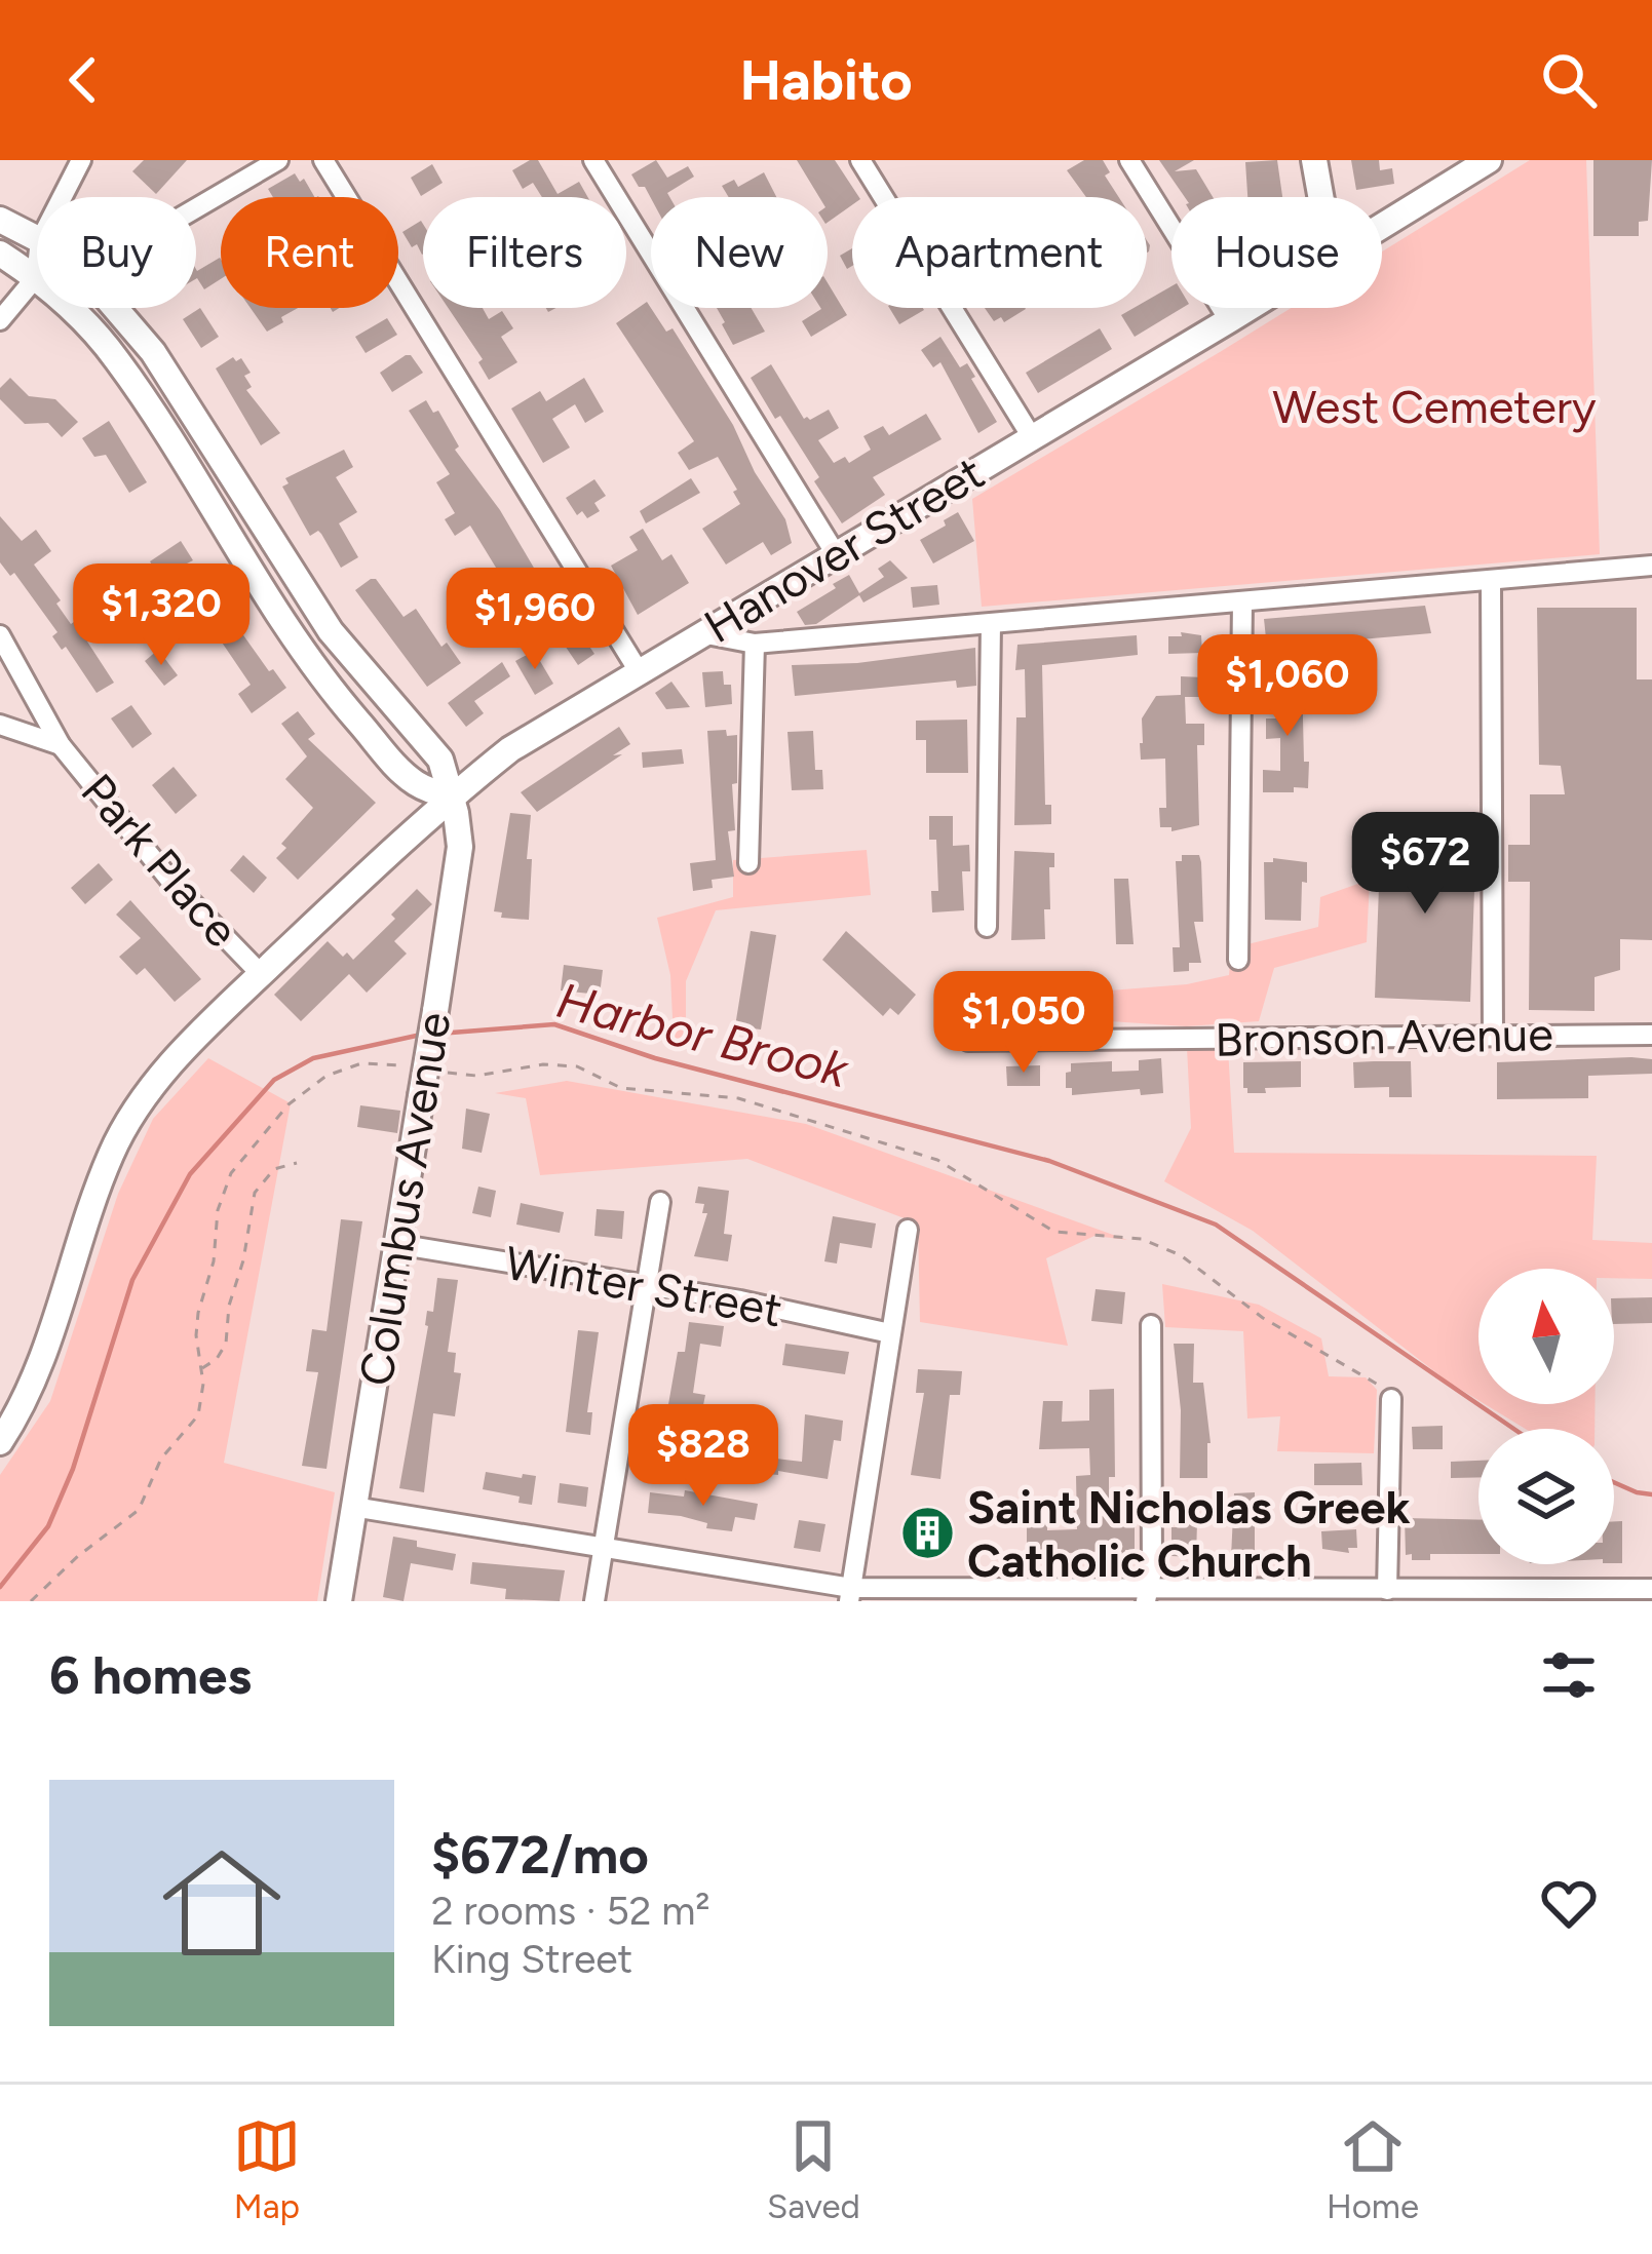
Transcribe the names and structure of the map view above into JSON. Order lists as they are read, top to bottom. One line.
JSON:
{"streets":{"street":["Hanover Street","Park Place","Bronson Avenue","Columbus Avenue","Winter Street"]},"crossings":[["Hanover Street","Park Place"],["Hanover Street","Columbus Avenue"],["Columbus Avenue","Winter Street"]],"water":["Harbor Brook"],"parks":["West Cemetery"],"places":{"building":["Saint Nicholas Greek Catholic Church"]},"north":"top","page":{"header":"Habito","chip":["Buy","Rent","Filters","New","Apartment","House"],"price":["$1,320","$1,960","$1,060","$672","$1,050","$828"],"heading":"6 homes","list":[{"name":"$672/mo","note":"2 rooms · 52 m² · King Street"}],"tabs":["Map","Saved","Home"]}}
